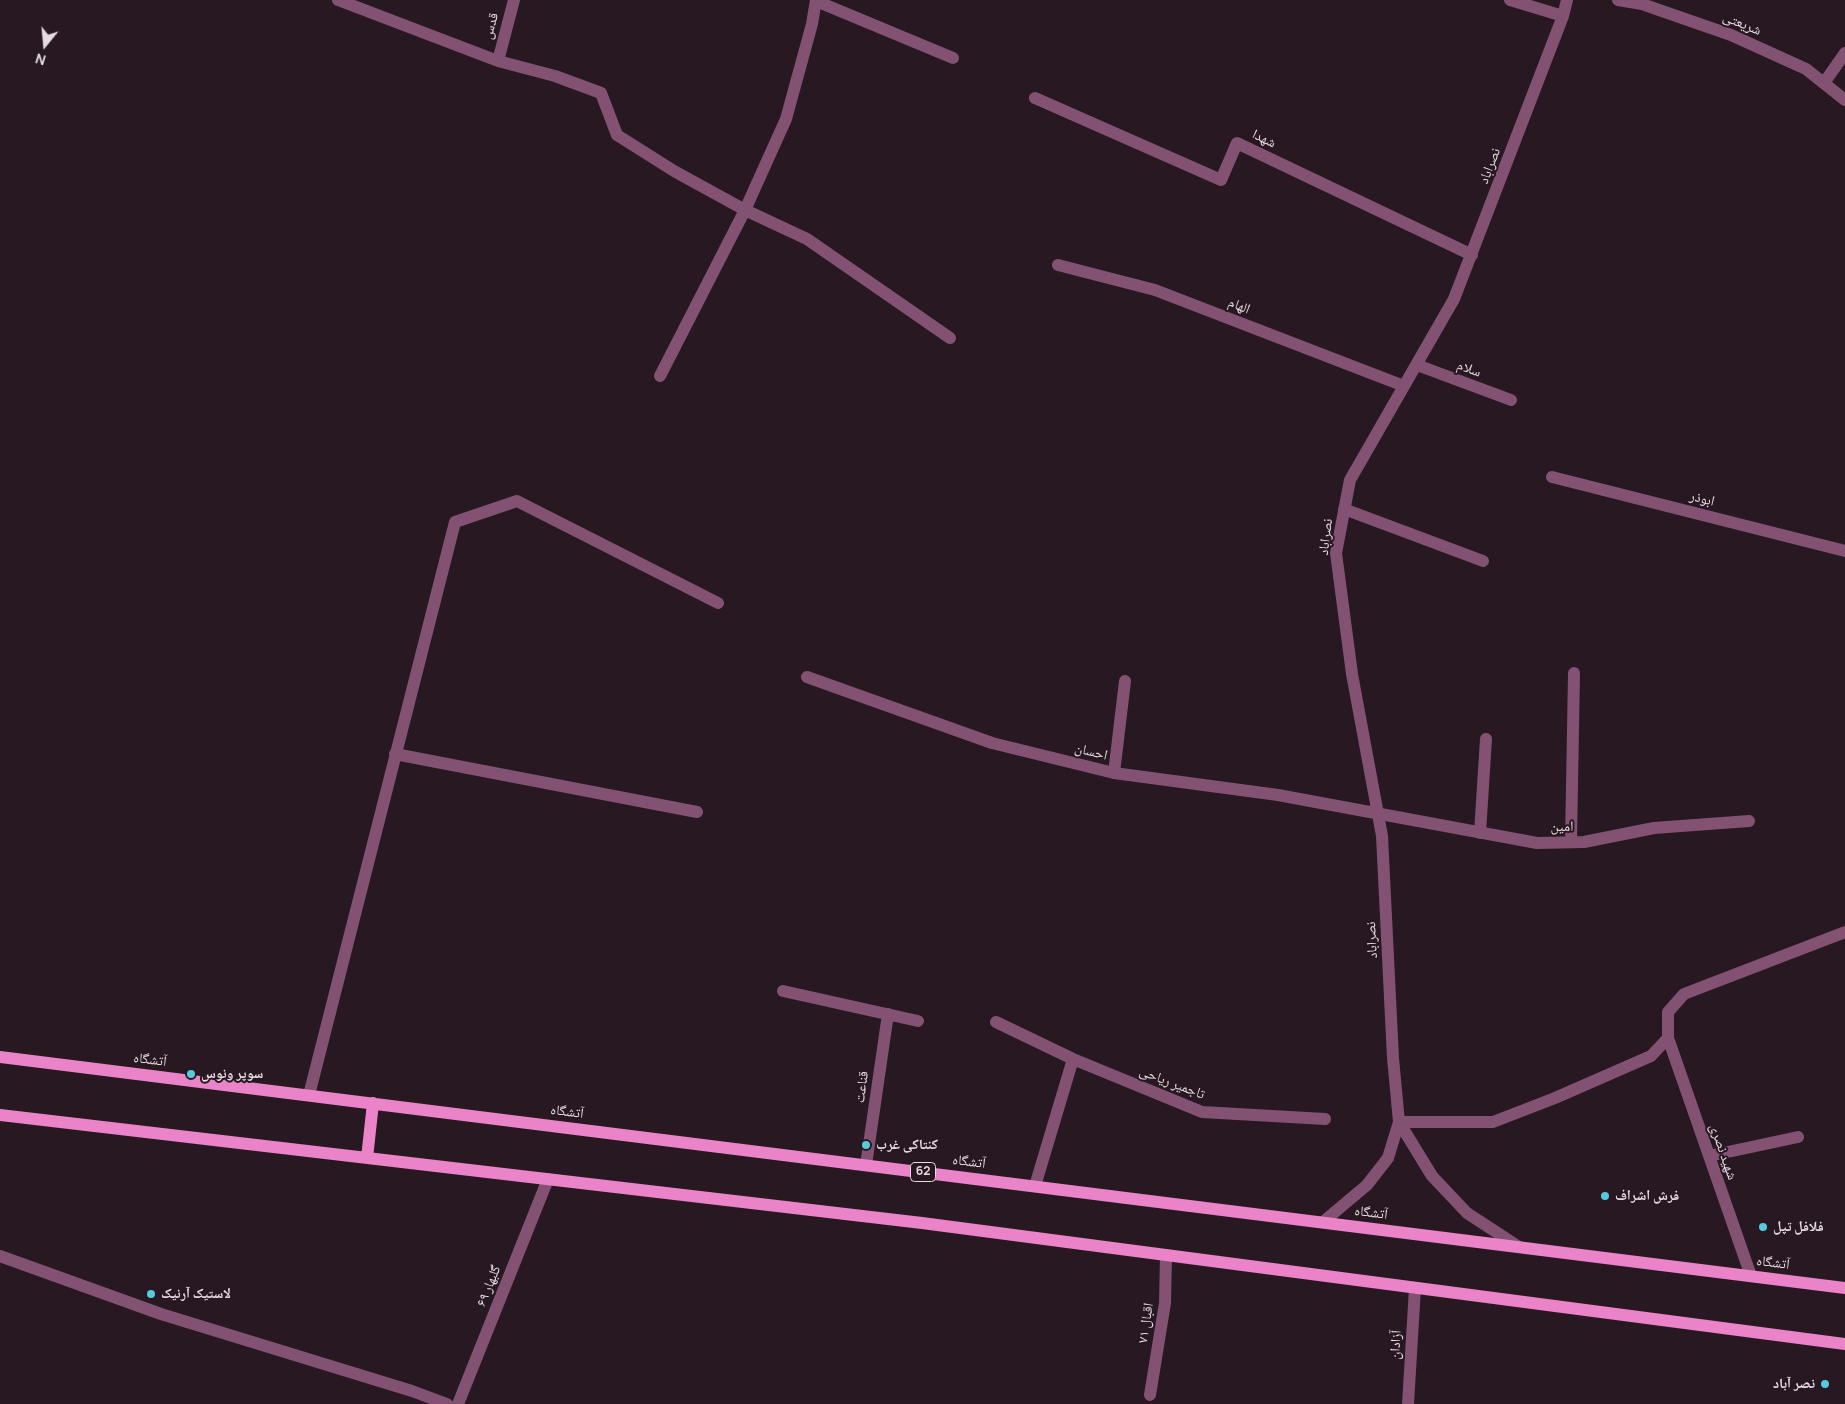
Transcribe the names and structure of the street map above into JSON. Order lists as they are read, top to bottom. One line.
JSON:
{"streets":{"main road":["آتشگاه","62"],"street":["شریعتی","قدس","شهدا","نصراباد","الهام","سلام","ابوذر","احسان","امین","تاجمیر ریاحی","قناعت","شهید نصری","۶۹ گلبهار","۷۱ اقبال","آزادان"]},"crossings":[["شهدا","نصراباد"],["نصراباد","الهام"],["نصراباد","سلام"],["نصراباد","احسان"],["نصراباد","امین"],["احسان","امین"],["آتشگاه","قناعت"],["آتشگاه","شهید نصری"]],"places":["سوپر ونوس","کنتاکی غرب","فرش اشراف","فلافل تپل","لاستیک آرنیک","نصر آباد"],"north":"bottom"}
